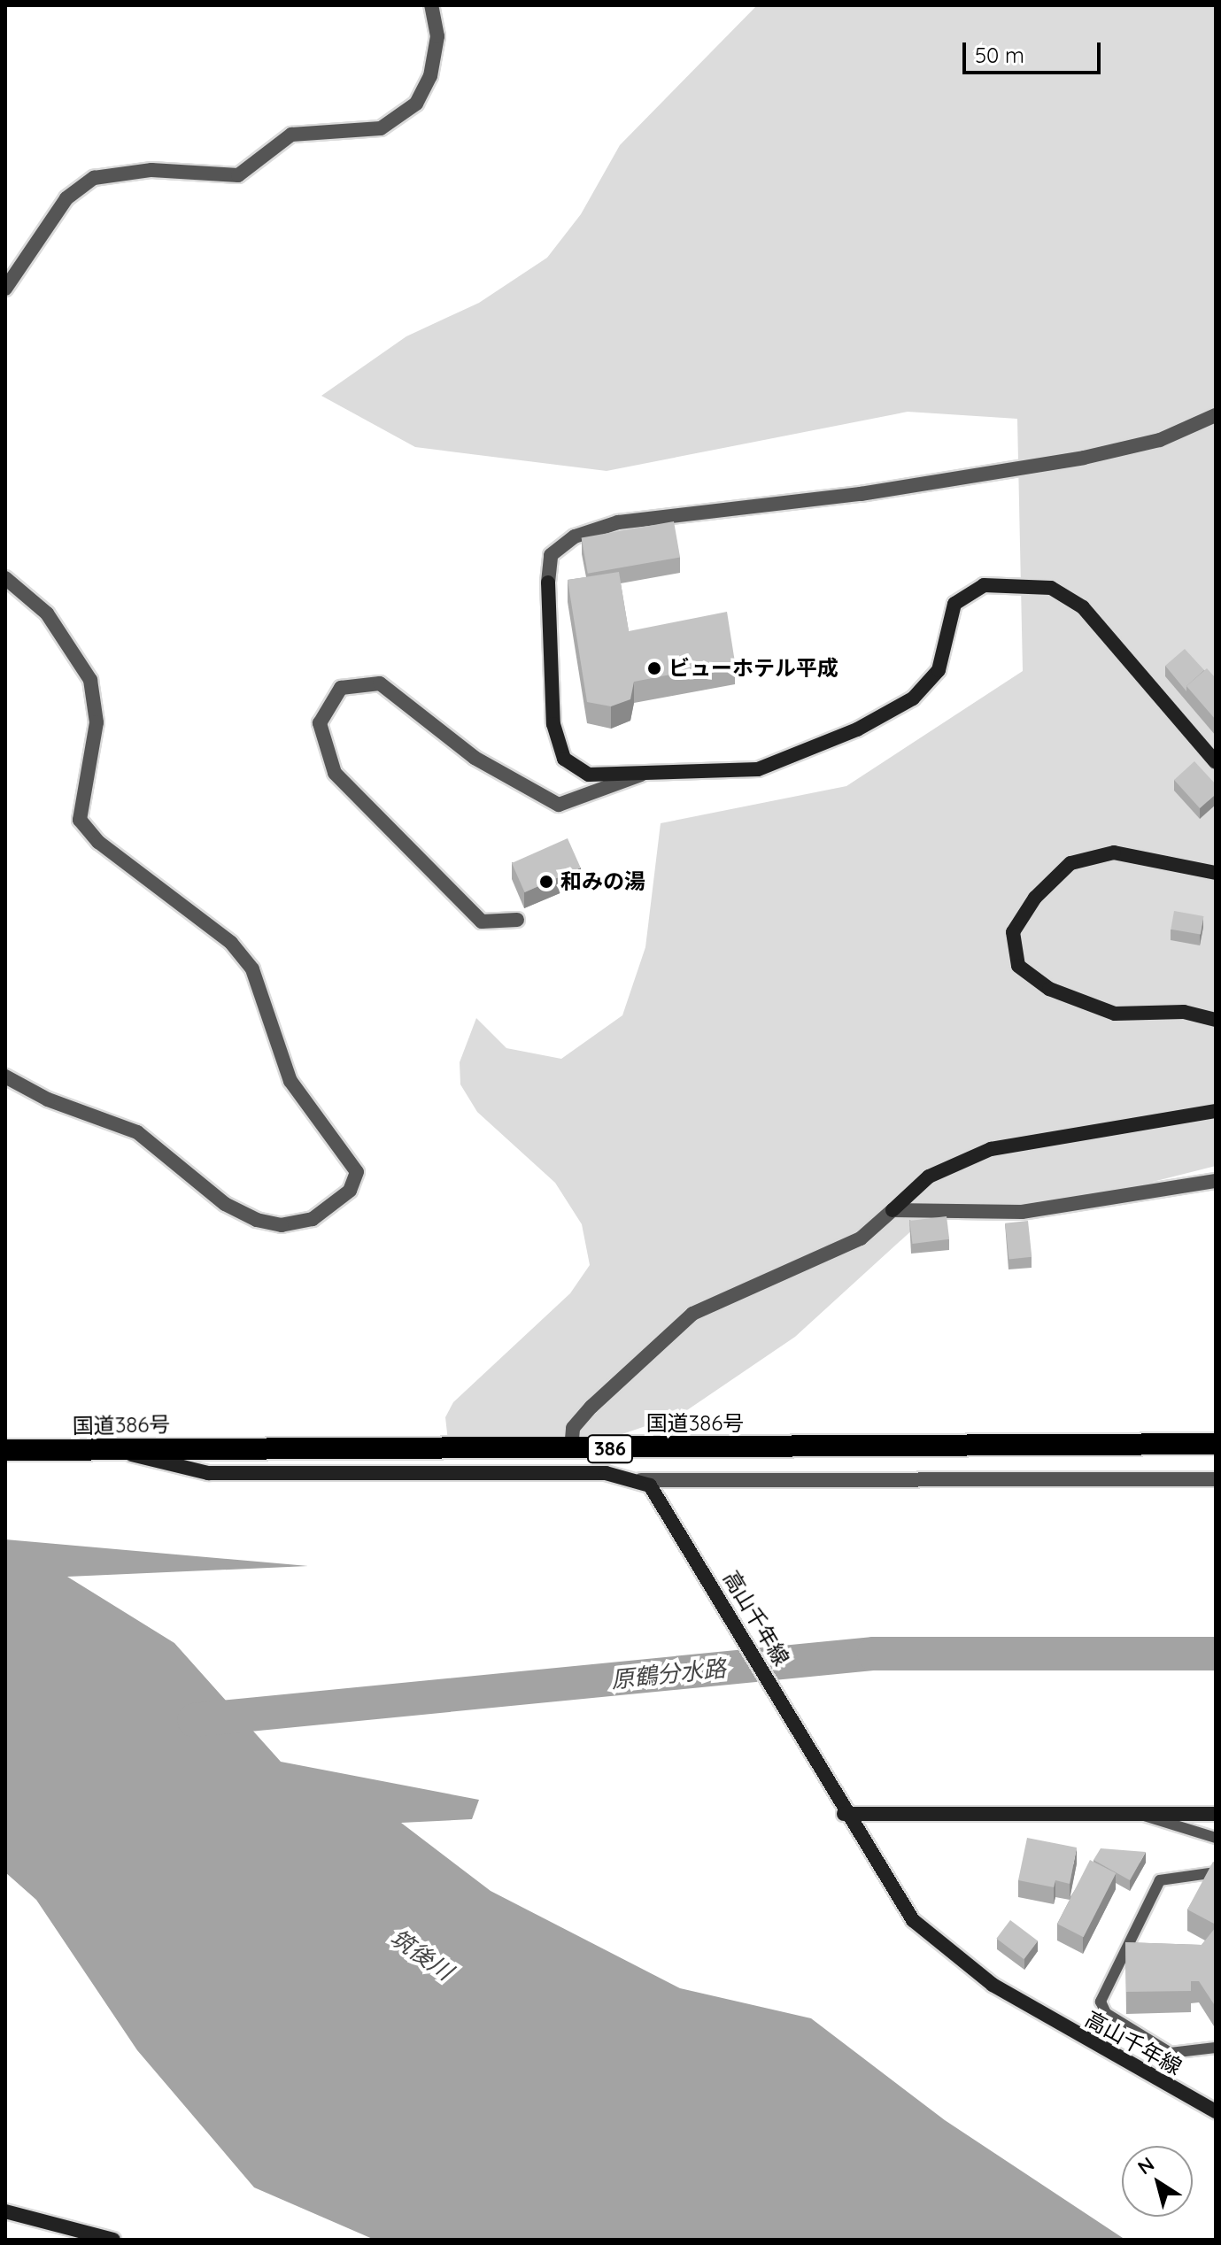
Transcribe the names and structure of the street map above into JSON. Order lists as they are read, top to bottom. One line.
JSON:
{"streets":{"highway":["国道386号","386"],"street":["高山千年線"]},"crossings":[["国道386号","高山千年線"]],"water":["原鶴分水路","筑後川"],"places":["ビューホテル平成","和みの湯"],"scale_bar":"50 m","north":"top left"}
